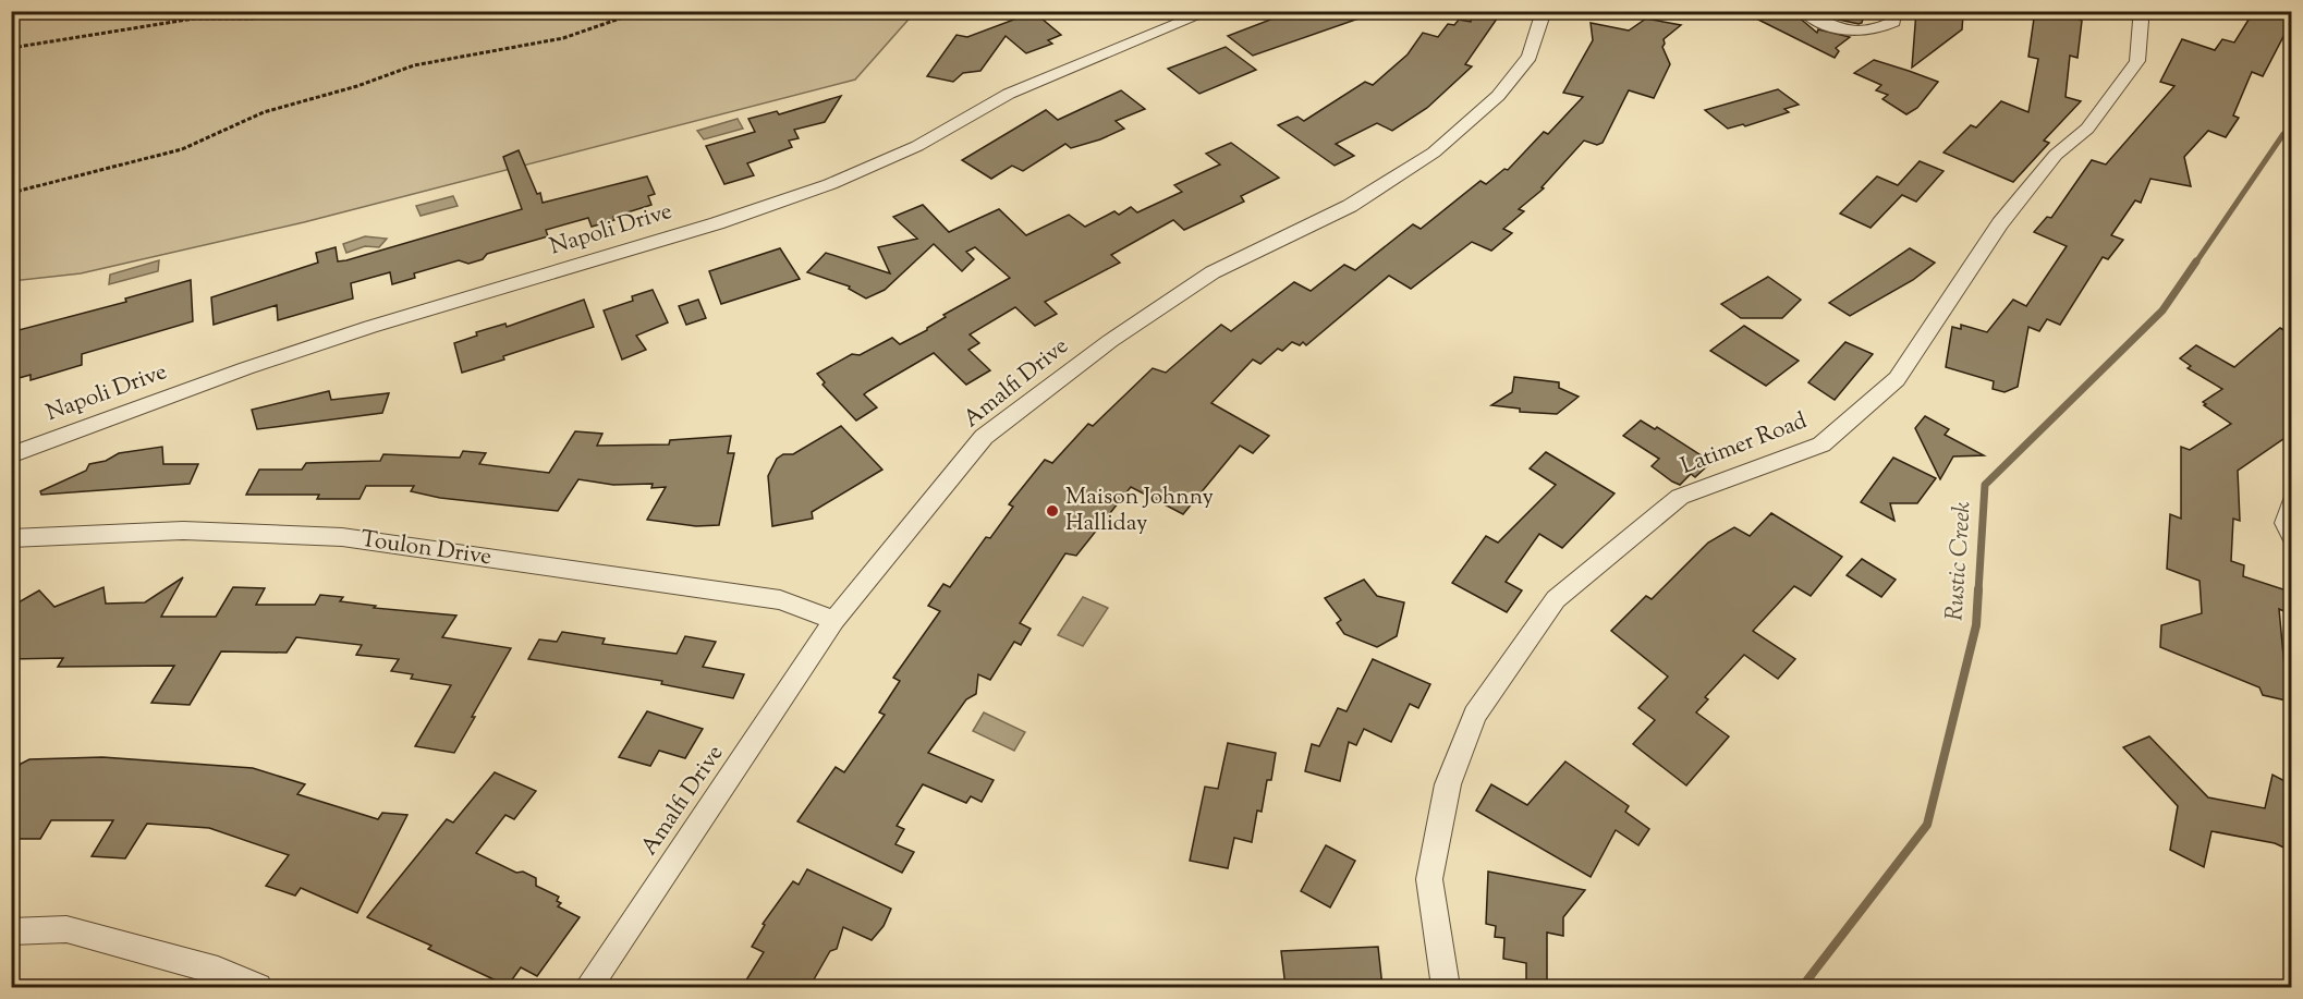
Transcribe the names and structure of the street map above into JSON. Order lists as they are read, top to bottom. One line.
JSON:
{"streets":{"street":["Napoli Drive","Amalfi Drive","Latimer Road","Toulon Drive"]},"crossings":[["Amalfi Drive","Toulon Drive"]],"water":["Rustic Creek"],"places":["Maison Johnny Halliday"]}
